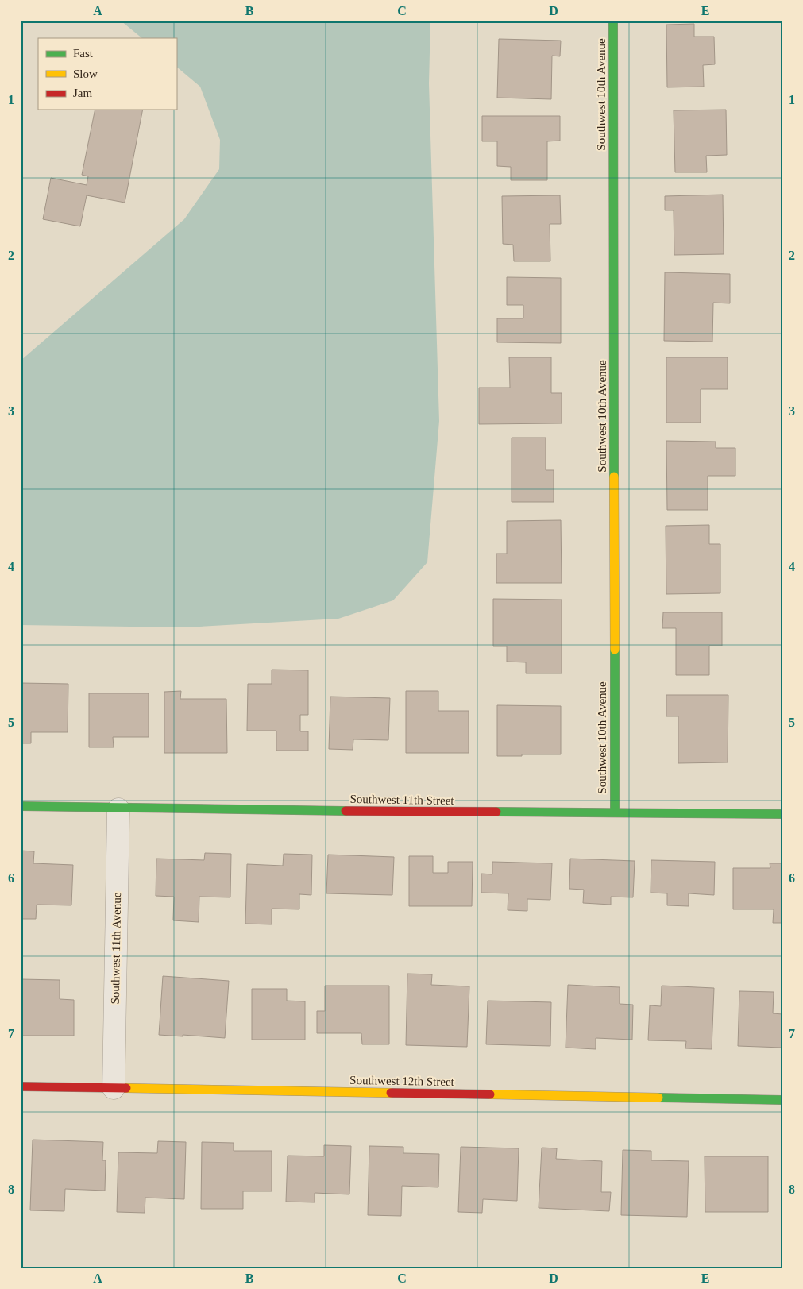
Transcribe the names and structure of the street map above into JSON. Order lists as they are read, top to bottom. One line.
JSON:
{"streets":{"street":["Southwest 10th Avenue","Southwest 11th Street","Southwest 11th Avenue","Southwest 12th Street"]},"crossings":[["Southwest 10th Avenue","Southwest 11th Street"],["Southwest 11th Street","Southwest 11th Avenue"],["Southwest 11th Avenue","Southwest 12th Street"]],"legend":["Fast","Slow","Jam"],"grid":{"columns":["A","B","C","D","E"],"rows":["1","2","3","4","5","6","7","8"]}}
